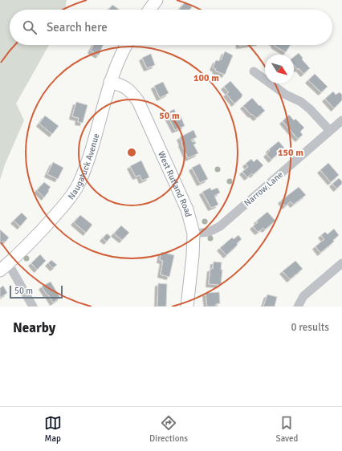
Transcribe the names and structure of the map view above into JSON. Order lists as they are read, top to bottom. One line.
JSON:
{"streets":{"main road":["Naugatuck Avenue","West Rutland Road"],"street":["Narrow Lane"]},"crossings":[["Naugatuck Avenue","West Rutland Road"],["West Rutland Road","Narrow Lane"]],"scale_bar":"50 m","north":"bottom right","page":{"search":"Search here","scale":"50 m","heading":["Nearby","0 results"],"nav":["Map","Directions","Saved"]},"rings":["100 m","50 m","150 m"]}
